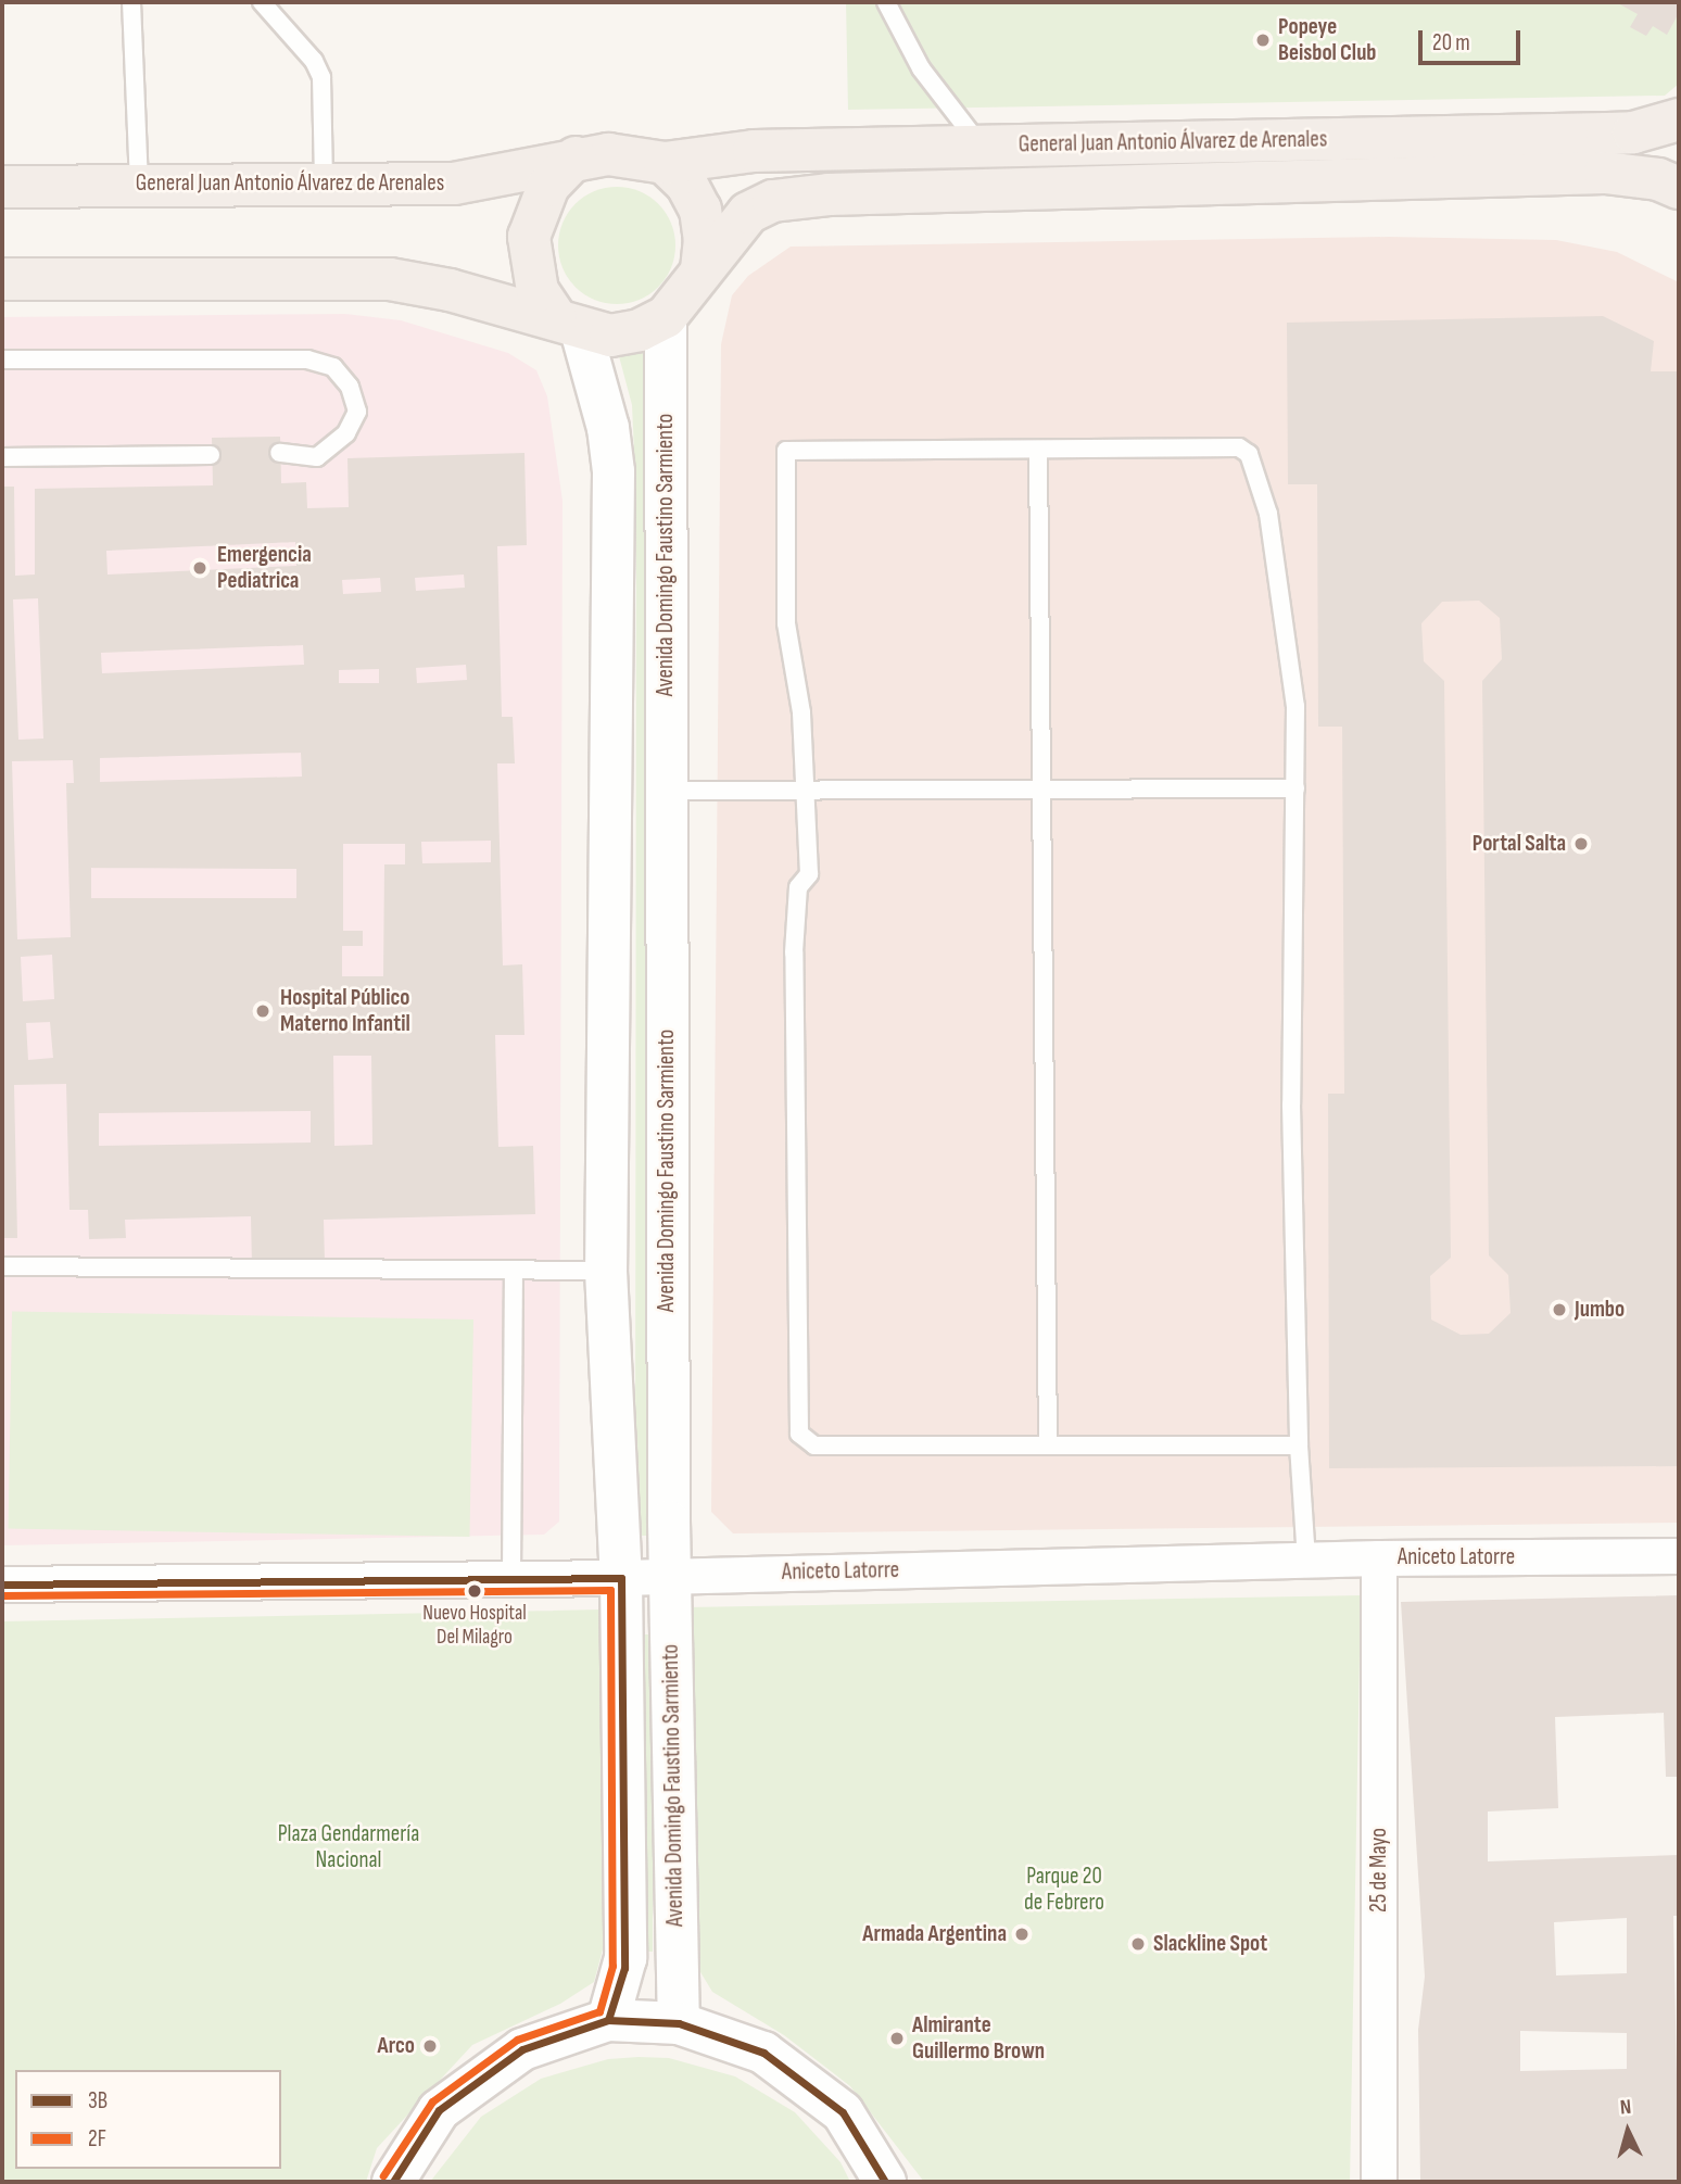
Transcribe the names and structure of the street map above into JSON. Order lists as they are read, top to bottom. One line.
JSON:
{"streets":{"main road":["General Juan Antonio Álvarez de Arenales","Avenida Domingo Faustino Sarmiento"],"street":["Aniceto Latorre","25 de Mayo"]},"crossings":[["General Juan Antonio Álvarez de Arenales","Avenida Domingo Faustino Sarmiento"],["Avenida Domingo Faustino Sarmiento","Aniceto Latorre"],["Aniceto Latorre","25 de Mayo"]],"parks":["Plaza Gendarmería Nacional","Parque 20 de Febrero"],"places":["Popeye Beisbol Club","Emergencia Pediatrica","Portal Salta","Hospital Público Materno Infantil","Jumbo","Nuevo Hospital Del Milagro","Armada Argentina","Slackline Spot","Almirante Guillermo Brown","Arco"],"lines":["transit line 3B","transit line 2F"],"legend":["3B","2F"],"scale_bar":"20 m","north":"top"}
